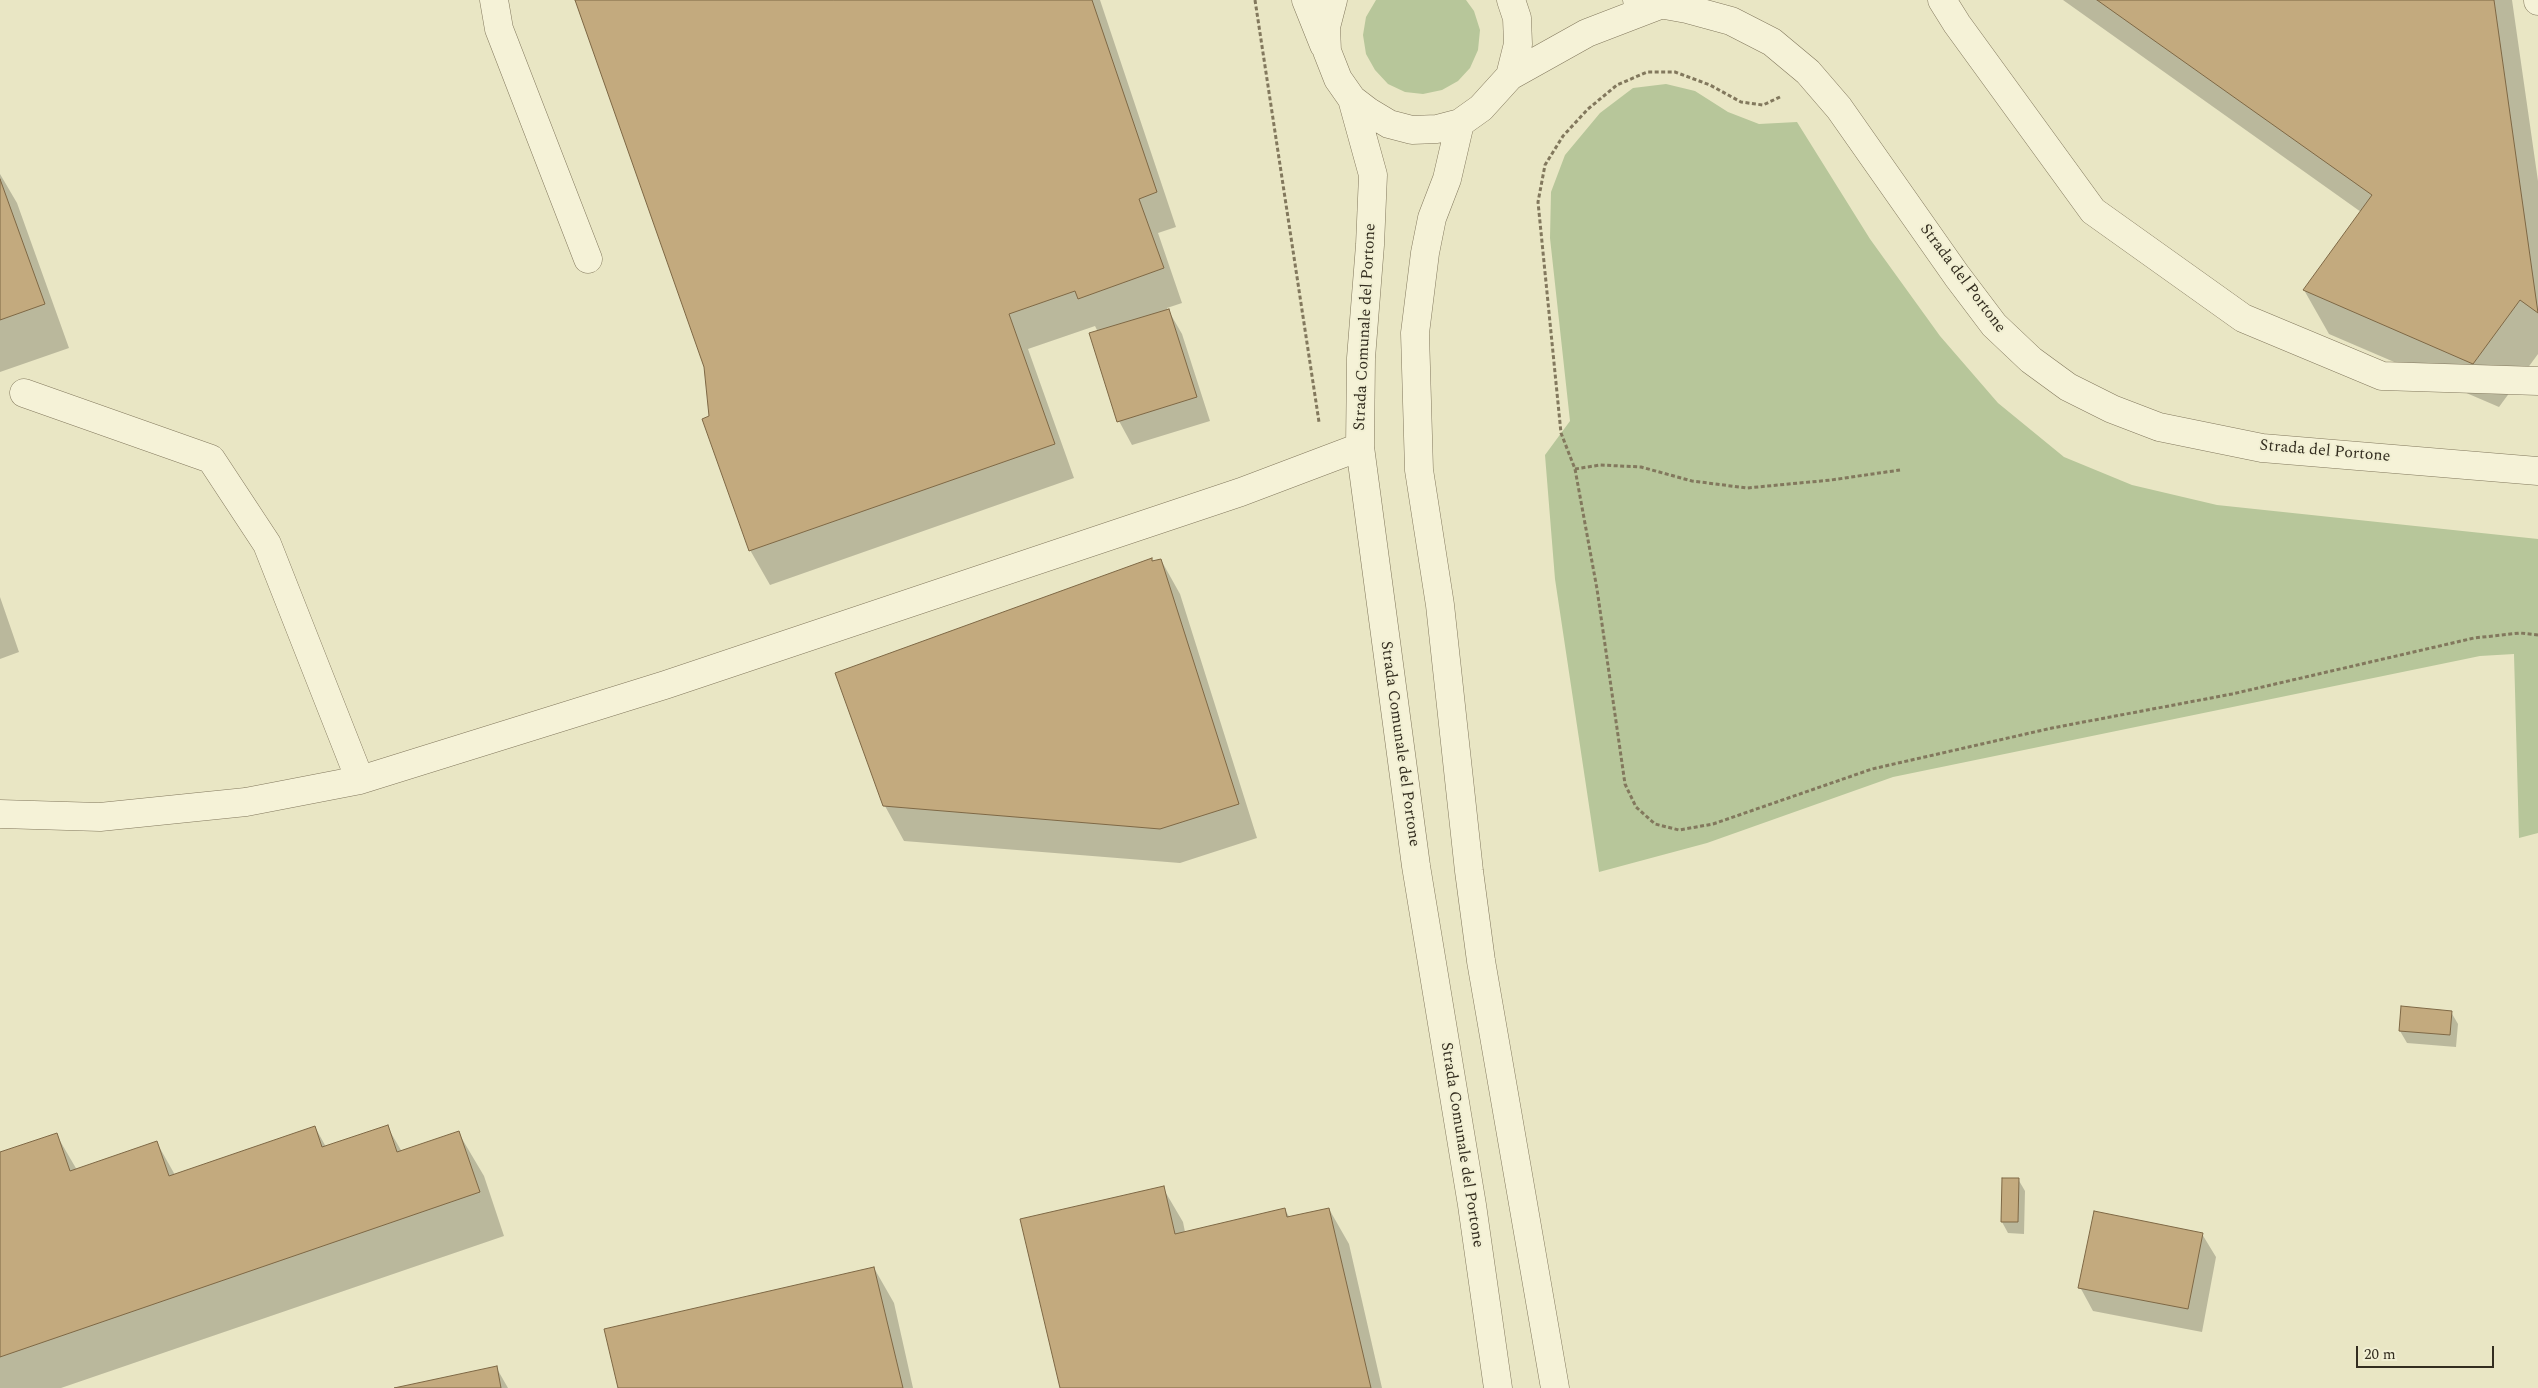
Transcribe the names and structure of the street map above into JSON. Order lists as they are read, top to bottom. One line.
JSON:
{"streets":{"street":["Strada del Portone","Strada Comunale del Portone"]},"crossings":[["Strada del Portone","Strada Comunale del Portone"]],"scale_bar":"20 m"}
